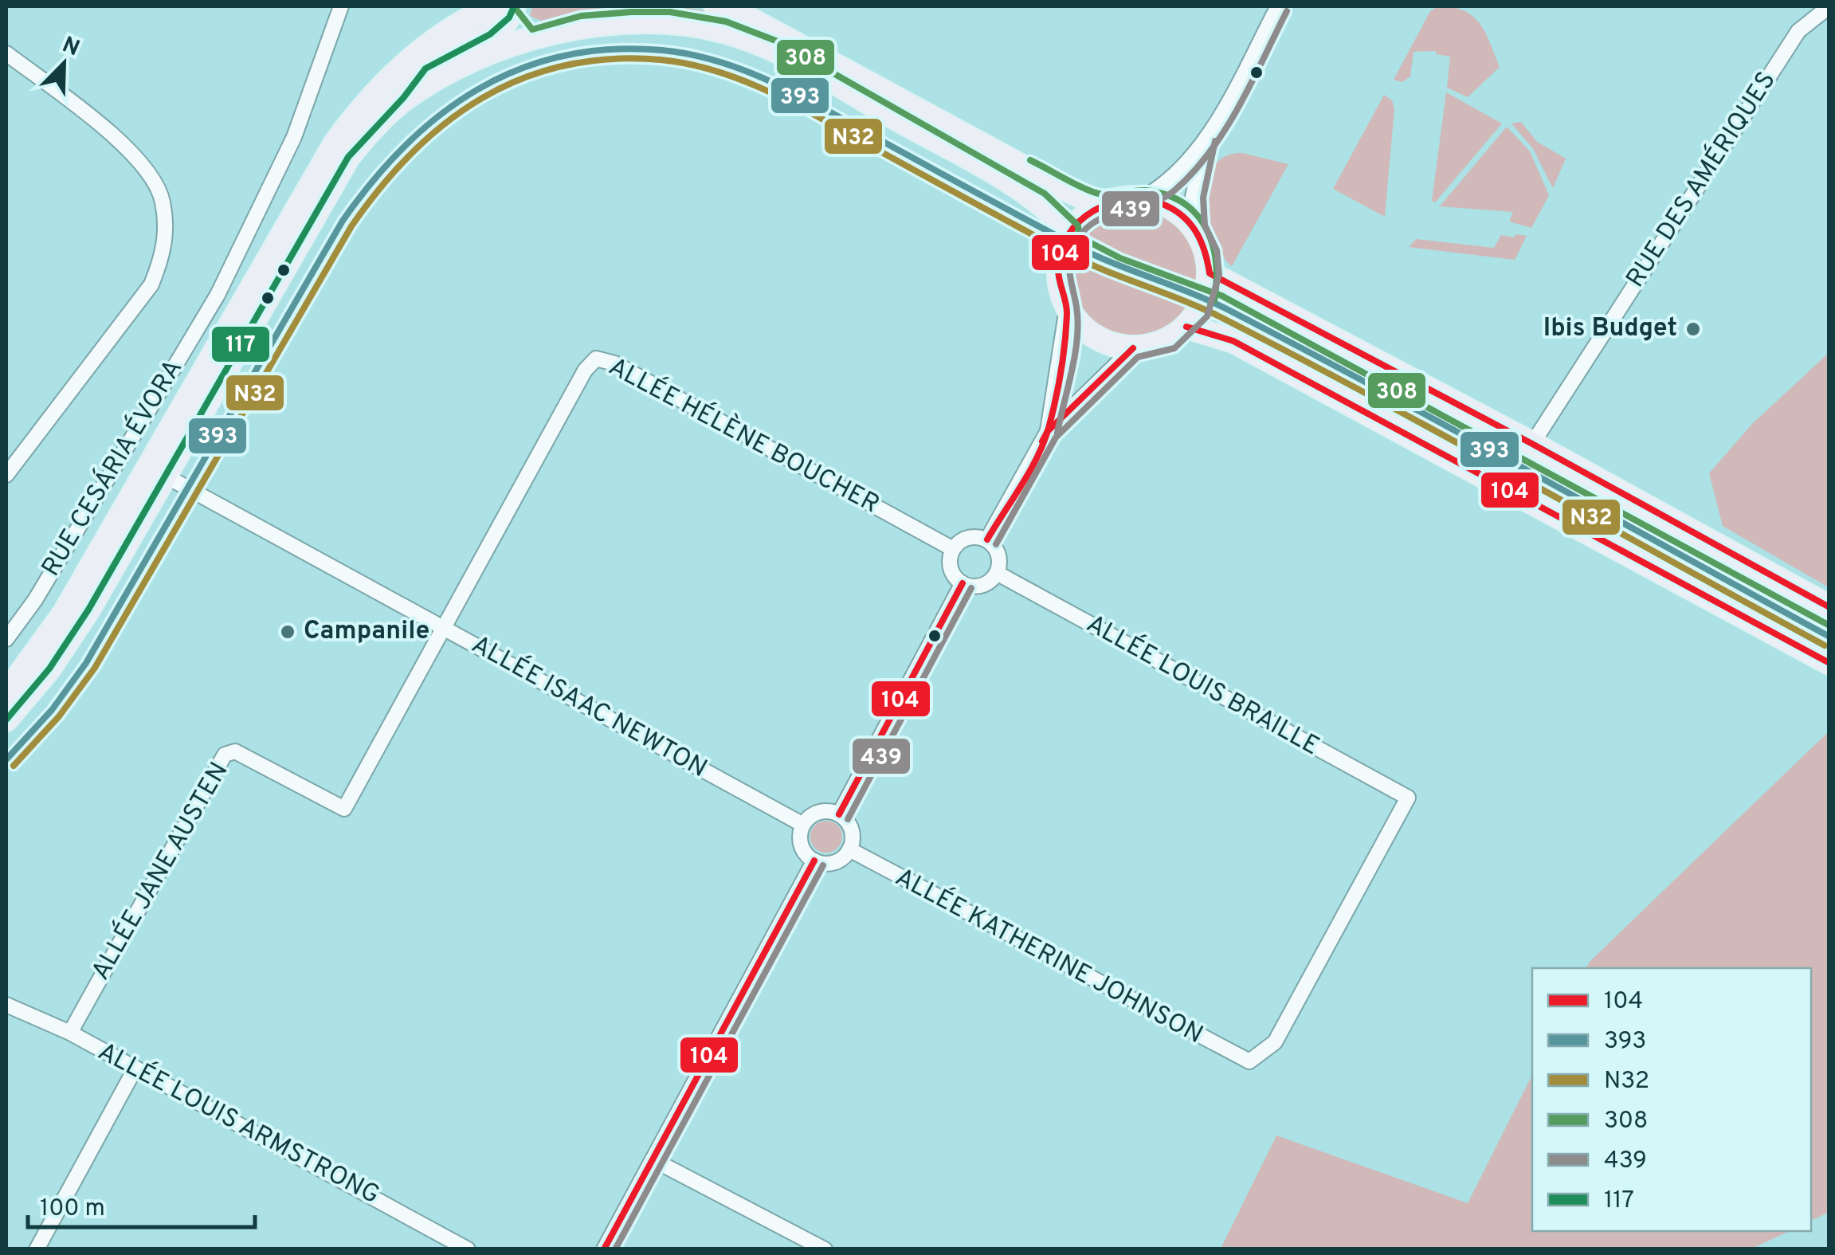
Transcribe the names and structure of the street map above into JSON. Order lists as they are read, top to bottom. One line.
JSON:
{"streets":{"street":["RUE DES AMÉRIQUES","ALLÉE HÉLÈNE BOUCHER","RUE CESÁRIA ÉVORA","ALLÉE LOUIS BRAILLE","ALLÉE ISAAC NEWTON","ALLÉE JANE AUSTEN","ALLÉE KATHERINE JOHNSON","ALLÉE LOUIS ARMSTRONG"]},"crossings":[["ALLÉE HÉLÈNE BOUCHER","ALLÉE LOUIS BRAILLE"],["ALLÉE HÉLÈNE BOUCHER","ALLÉE ISAAC NEWTON"],["ALLÉE HÉLÈNE BOUCHER","ALLÉE JANE AUSTEN"],["ALLÉE LOUIS BRAILLE","ALLÉE KATHERINE JOHNSON"],["ALLÉE ISAAC NEWTON","ALLÉE JANE AUSTEN"],["ALLÉE ISAAC NEWTON","ALLÉE KATHERINE JOHNSON"],["ALLÉE JANE AUSTEN","ALLÉE LOUIS ARMSTRONG"]],"places":["Ibis Budget","Campanile"],"lines":["transit line 308","transit line 117","transit line 439","transit line 393","transit line N32","transit line 104"],"legend":["104","393","N32","308","439","117"],"scale_bar":"100 m","north":"top right"}
